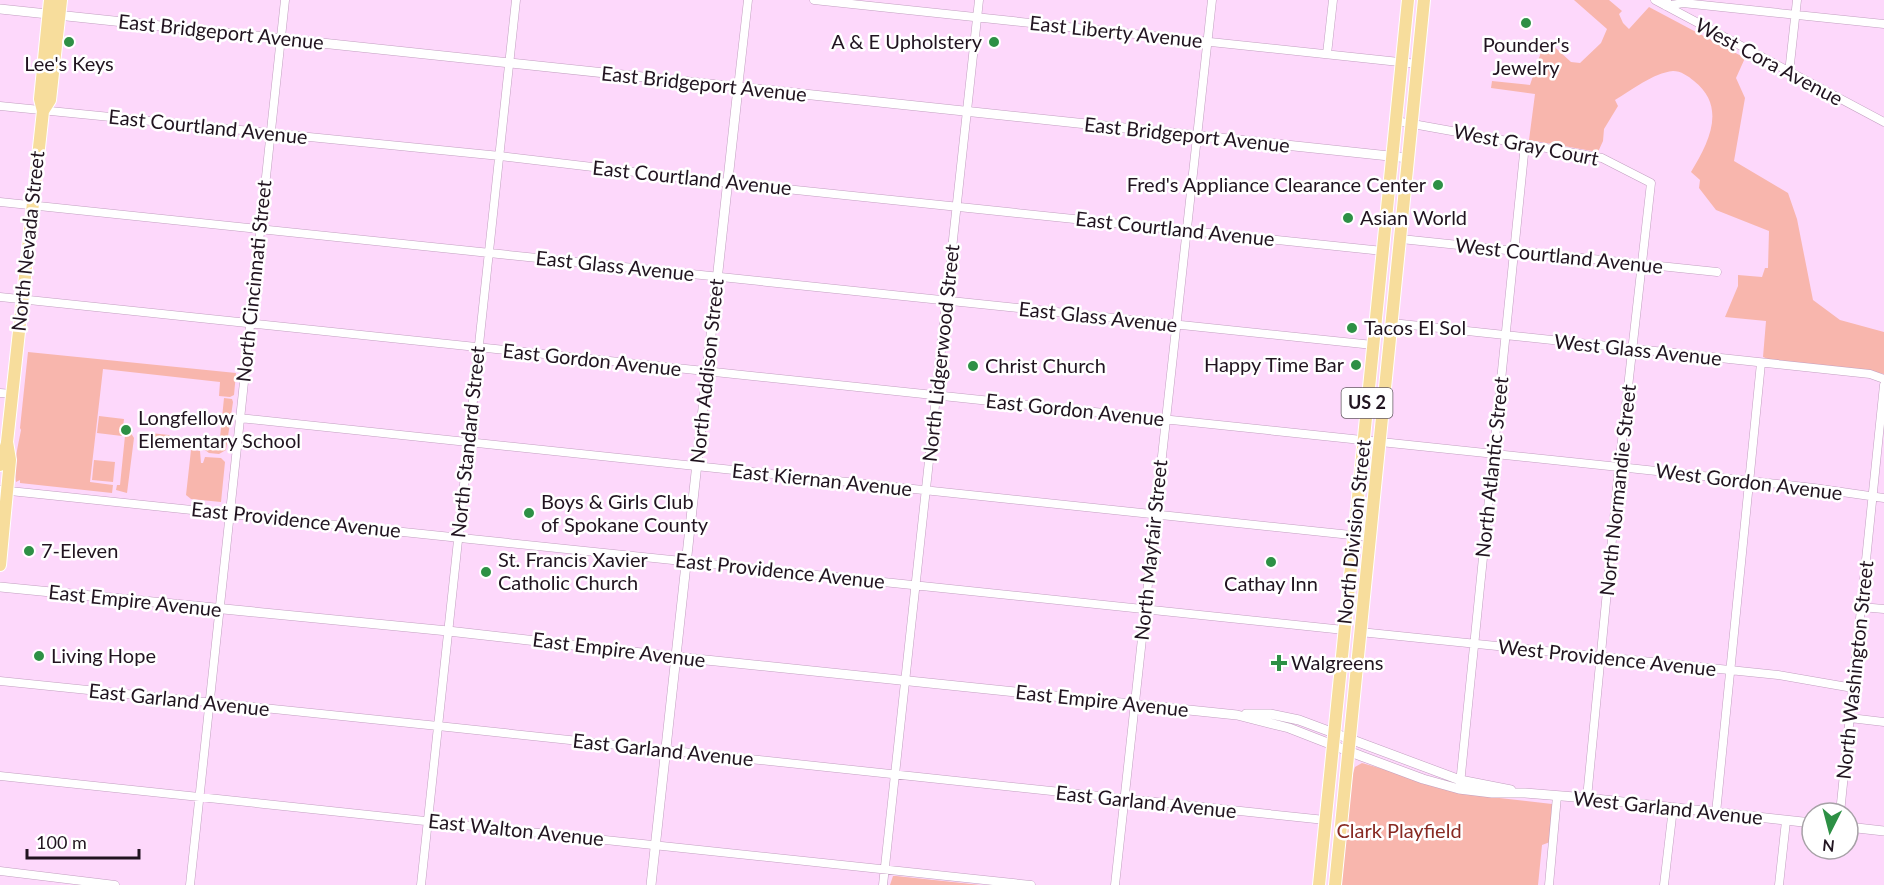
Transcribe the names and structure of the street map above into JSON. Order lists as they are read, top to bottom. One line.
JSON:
{"streets":{"main road":["North Nevada Street","US 2","North Division Street"],"street":["East Bridgeport Avenue","East Liberty Avenue","West Cora Avenue","East Courtland Avenue","West Gray Court","West Courtland Avenue","East Glass Avenue","North Cincinnati Street","West Glass Avenue","North Lidgerwood Street","East Gordon Avenue","North Addison Street","North Standard Street","North Atlantic Street","East Kiernan Avenue","West Gordon Avenue","North Normandie Street","East Providence Avenue","North Mayfair Street","East Empire Avenue","West Providence Avenue","North Washington Street","East Garland Avenue","West Garland Avenue","East Walton Avenue"]},"crossings":[["East Bridgeport Avenue","North Nevada Street"],["East Bridgeport Avenue","North Cincinnati Street"],["East Bridgeport Avenue","North Lidgerwood Street"],["East Bridgeport Avenue","North Addison Street"],["East Bridgeport Avenue","North Standard Street"],["East Bridgeport Avenue","North Division Street"],["East Bridgeport Avenue","North Mayfair Street"],["East Liberty Avenue","North Lidgerwood Street"],["East Liberty Avenue","North Division Street"],["East Liberty Avenue","North Mayfair Street"],["East Courtland Avenue","North Nevada Street"],["East Courtland Avenue","North Cincinnati Street"],["East Courtland Avenue","North Lidgerwood Street"],["East Courtland Avenue","North Addison Street"],["East Courtland Avenue","North Standard Street"],["East Courtland Avenue","North Division Street"],["East Courtland Avenue","North Mayfair Street"],["West Gray Court","North Atlantic Street"],["West Gray Court","North Normandie Street"],["West Gray Court","North Division Street"],["North Nevada Street","East Glass Avenue"],["North Nevada Street","East Gordon Avenue"],["North Nevada Street","East Providence Avenue"],["West Courtland Avenue","North Atlantic Street"],["West Courtland Avenue","North Normandie Street"],["West Courtland Avenue","North Division Street"],["East Glass Avenue","North Cincinnati Street"],["East Glass Avenue","North Lidgerwood Street"],["East Glass Avenue","North Addison Street"],["East Glass Avenue","North Standard Street"],["East Glass Avenue","North Division Street"],["East Glass Avenue","North Mayfair Street"],["North Cincinnati Street","East Gordon Avenue"],["North Cincinnati Street","East Kiernan Avenue"],["North Cincinnati Street","East Providence Avenue"],["North Cincinnati Street","East Empire Avenue"],["North Cincinnati Street","East Garland Avenue"],["North Cincinnati Street","East Walton Avenue"],["West Glass Avenue","North Atlantic Street"],["West Glass Avenue","North Normandie Street"],["West Glass Avenue","North Division Street"],["North Lidgerwood Street","East Gordon Avenue"],["North Lidgerwood Street","East Kiernan Avenue"],["North Lidgerwood Street","East Providence Avenue"],["North Lidgerwood Street","East Empire Avenue"],["North Lidgerwood Street","East Garland Avenue"],["North Lidgerwood Street","East Walton Avenue"],["East Gordon Avenue","North Addison Street"],["East Gordon Avenue","North Standard Street"],["East Gordon Avenue","West Gordon Avenue"],["East Gordon Avenue","North Division Street"],["East Gordon Avenue","North Mayfair Street"],["North Addison Street","East Kiernan Avenue"],["North Addison Street","East Providence Avenue"],["North Addison Street","East Empire Avenue"],["North Addison Street","East Garland Avenue"],["North Addison Street","East Walton Avenue"],["North Standard Street","East Kiernan Avenue"],["North Standard Street","East Providence Avenue"],["North Standard Street","East Empire Avenue"],["North Standard Street","East Garland Avenue"],["North Standard Street","East Walton Avenue"],["North Atlantic Street","West Gordon Avenue"],["North Atlantic Street","West Providence Avenue"],["North Atlantic Street","West Garland Avenue"],["East Kiernan Avenue","North Division Street"],["East Kiernan Avenue","North Mayfair Street"],["West Gordon Avenue","North Normandie Street"],["West Gordon Avenue","North Division Street"],["West Gordon Avenue","North Washington Street"],["North Normandie Street","West Providence Avenue"],["North Normandie Street","West Garland Avenue"],["East Providence Avenue","North Division Street"],["East Providence Avenue","North Mayfair Street"],["North Division Street","East Empire Avenue"],["North Division Street","West Providence Avenue"],["North Division Street","East Garland Avenue"],["North Division Street","West Garland Avenue"],["North Mayfair Street","East Empire Avenue"],["North Mayfair Street","East Garland Avenue"],["East Empire Avenue","West Garland Avenue"],["West Providence Avenue","North Washington Street"]],"parks":["Clark Playfield"],"places":{"other":["Pounder's Jewelry","Lee's Keys","A & E Upholstery","Fred's Appliance Clearance Center","Asian World","Tacos El Sol","Happy Time Bar","Christ Church","Longfellow Elementary School","Boys & Girls Club of Spokane County","7-Eleven","Cathay Inn","St. Francis Xavier Catholic Church","Living Hope"],"health":["Walgreens"]},"scale_bar":"100 m","north":"bottom"}
